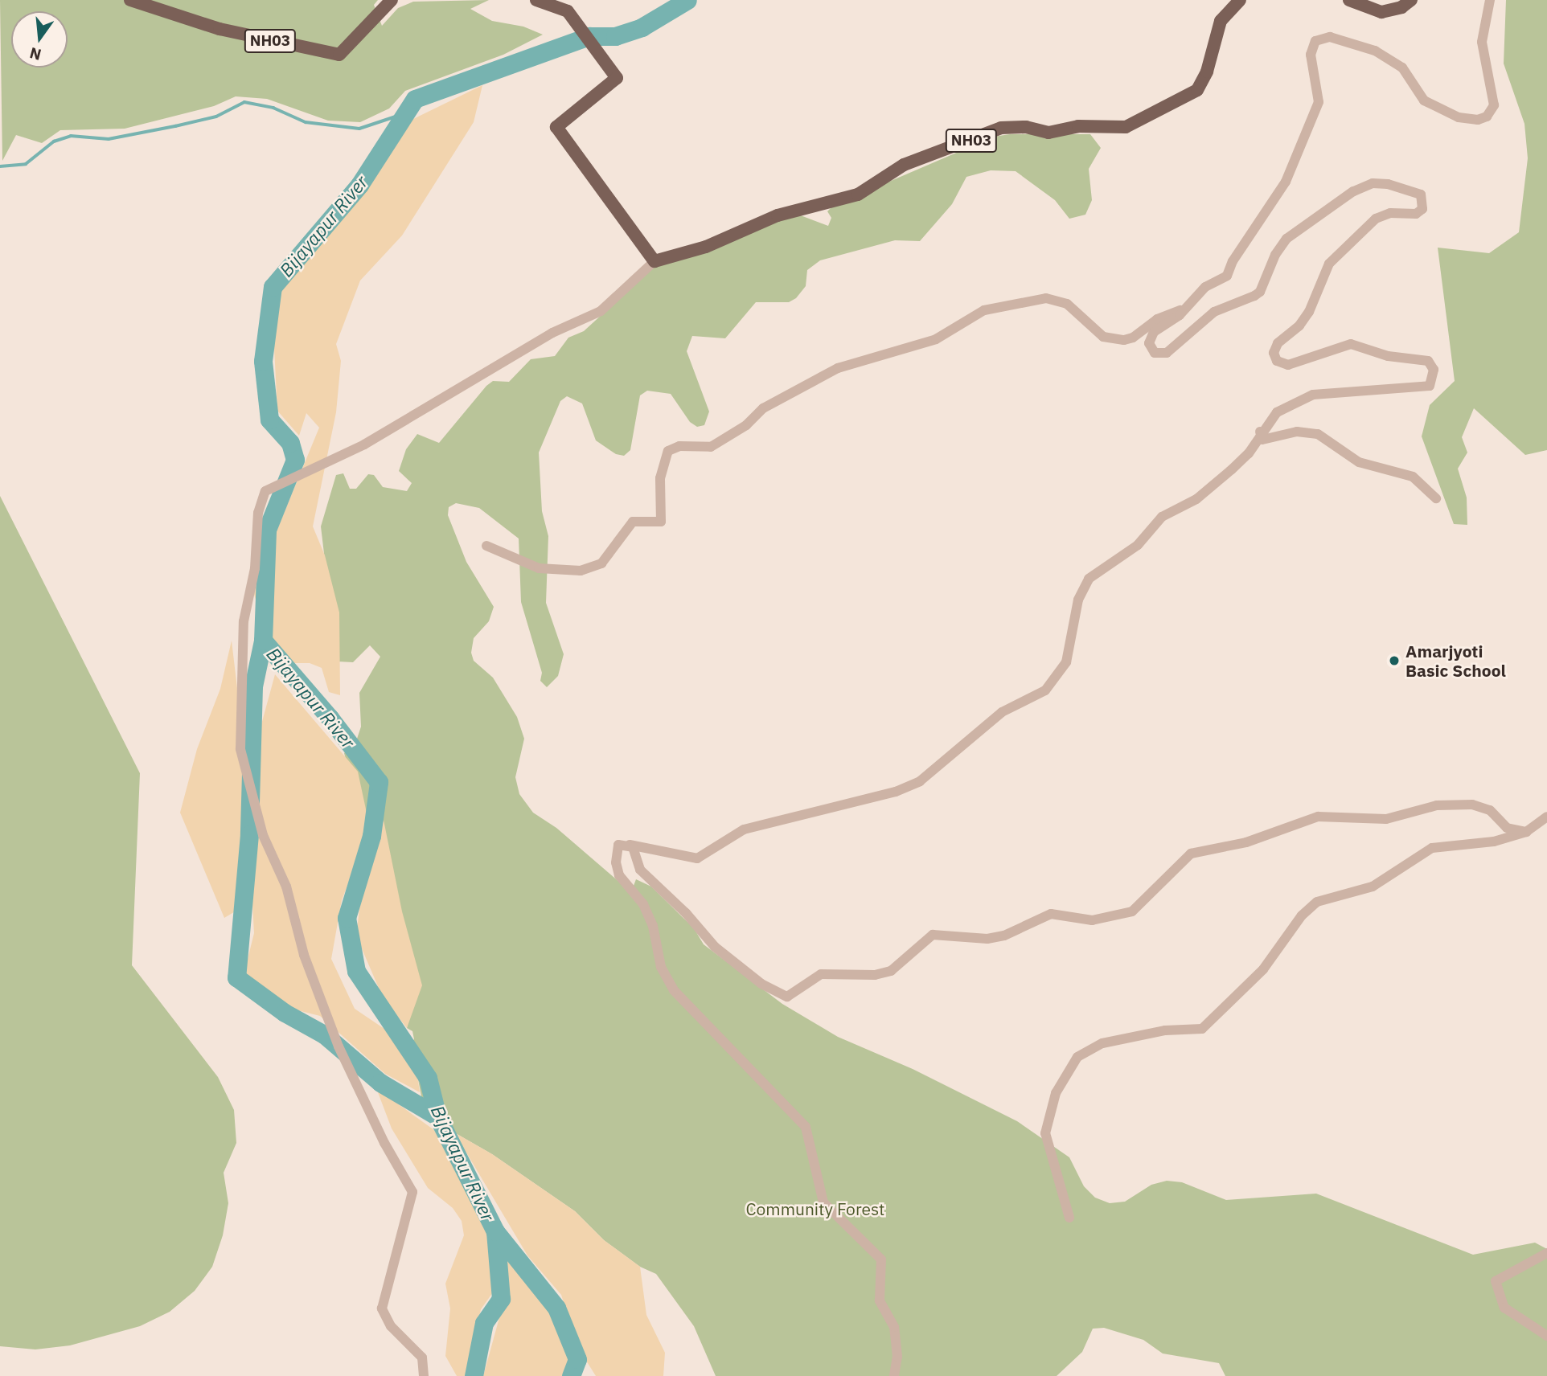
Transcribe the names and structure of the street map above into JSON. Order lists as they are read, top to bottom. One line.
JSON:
{"streets":{"main road":["NH03"]},"water":["Bijayapur River"],"parks":["Community Forest"],"places":["Amarjyoti Basic School"],"north":"bottom"}
